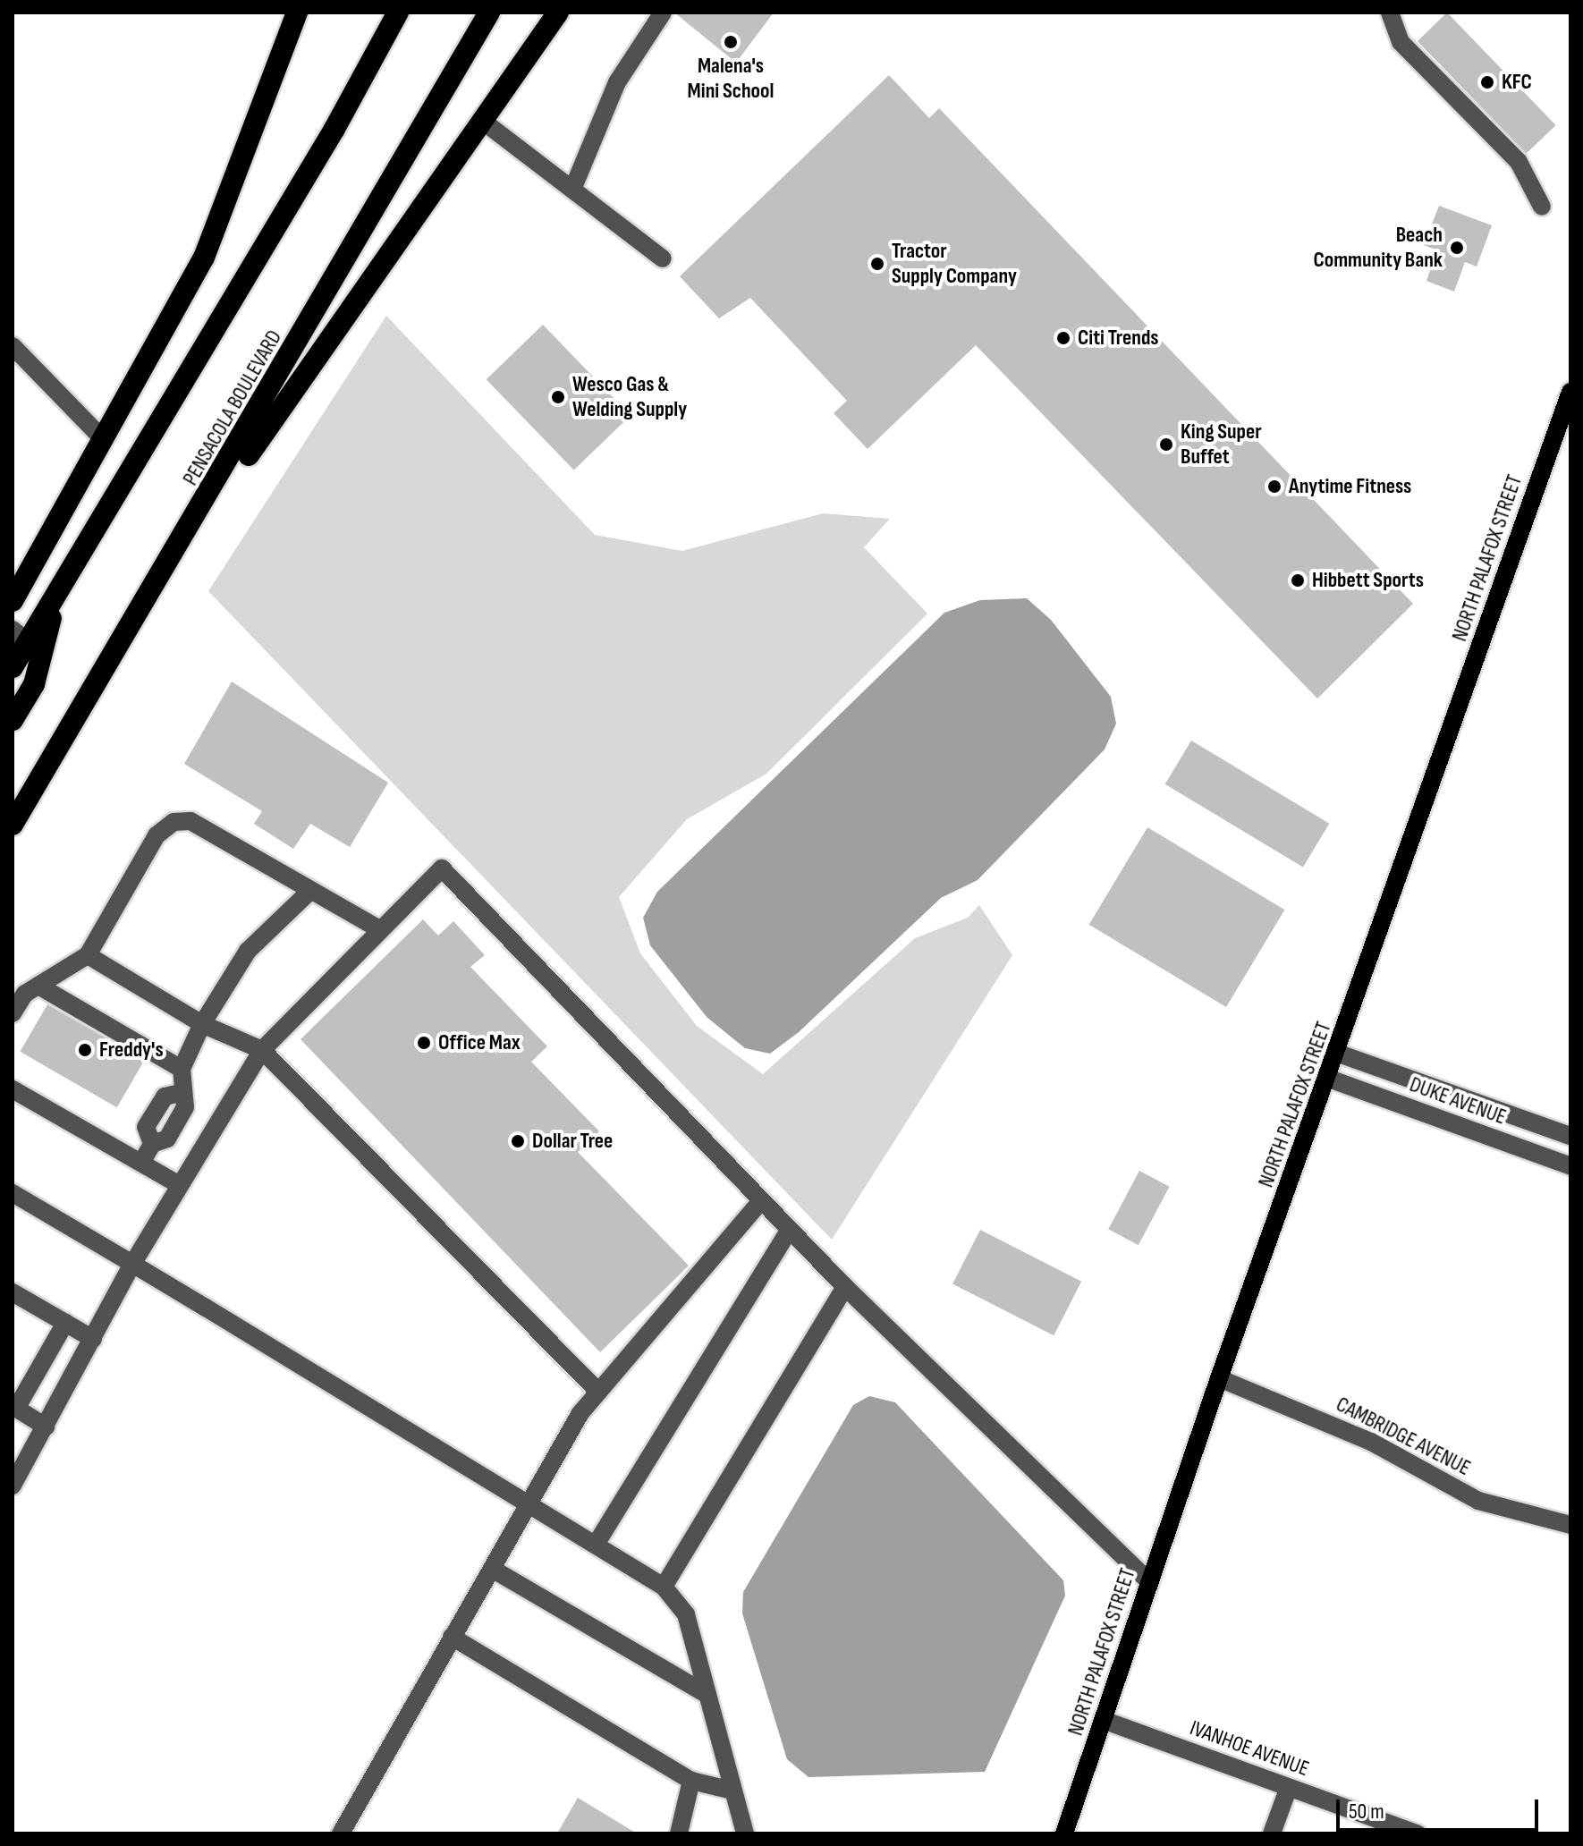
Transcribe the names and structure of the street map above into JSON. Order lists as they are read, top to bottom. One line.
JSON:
{"streets":{"highway":["PENSACOLA BOULEVARD"],"main road":["NORTH PALAFOX STREET"],"street":["DUKE AVENUE","CAMBRIDGE AVENUE","IVANHOE AVENUE"]},"crossings":[["NORTH PALAFOX STREET","DUKE AVENUE"],["NORTH PALAFOX STREET","CAMBRIDGE AVENUE"],["NORTH PALAFOX STREET","IVANHOE AVENUE"]],"places":["Malena's Mini School","KFC","Beach Community Bank","Tractor Supply Company","Citi Trends","Wesco Gas & Welding Supply","King Super Buffet","Anytime Fitness","Hibbett Sports","Office Max","Freddy's","Dollar Tree"],"scale_bar":"50 m"}
